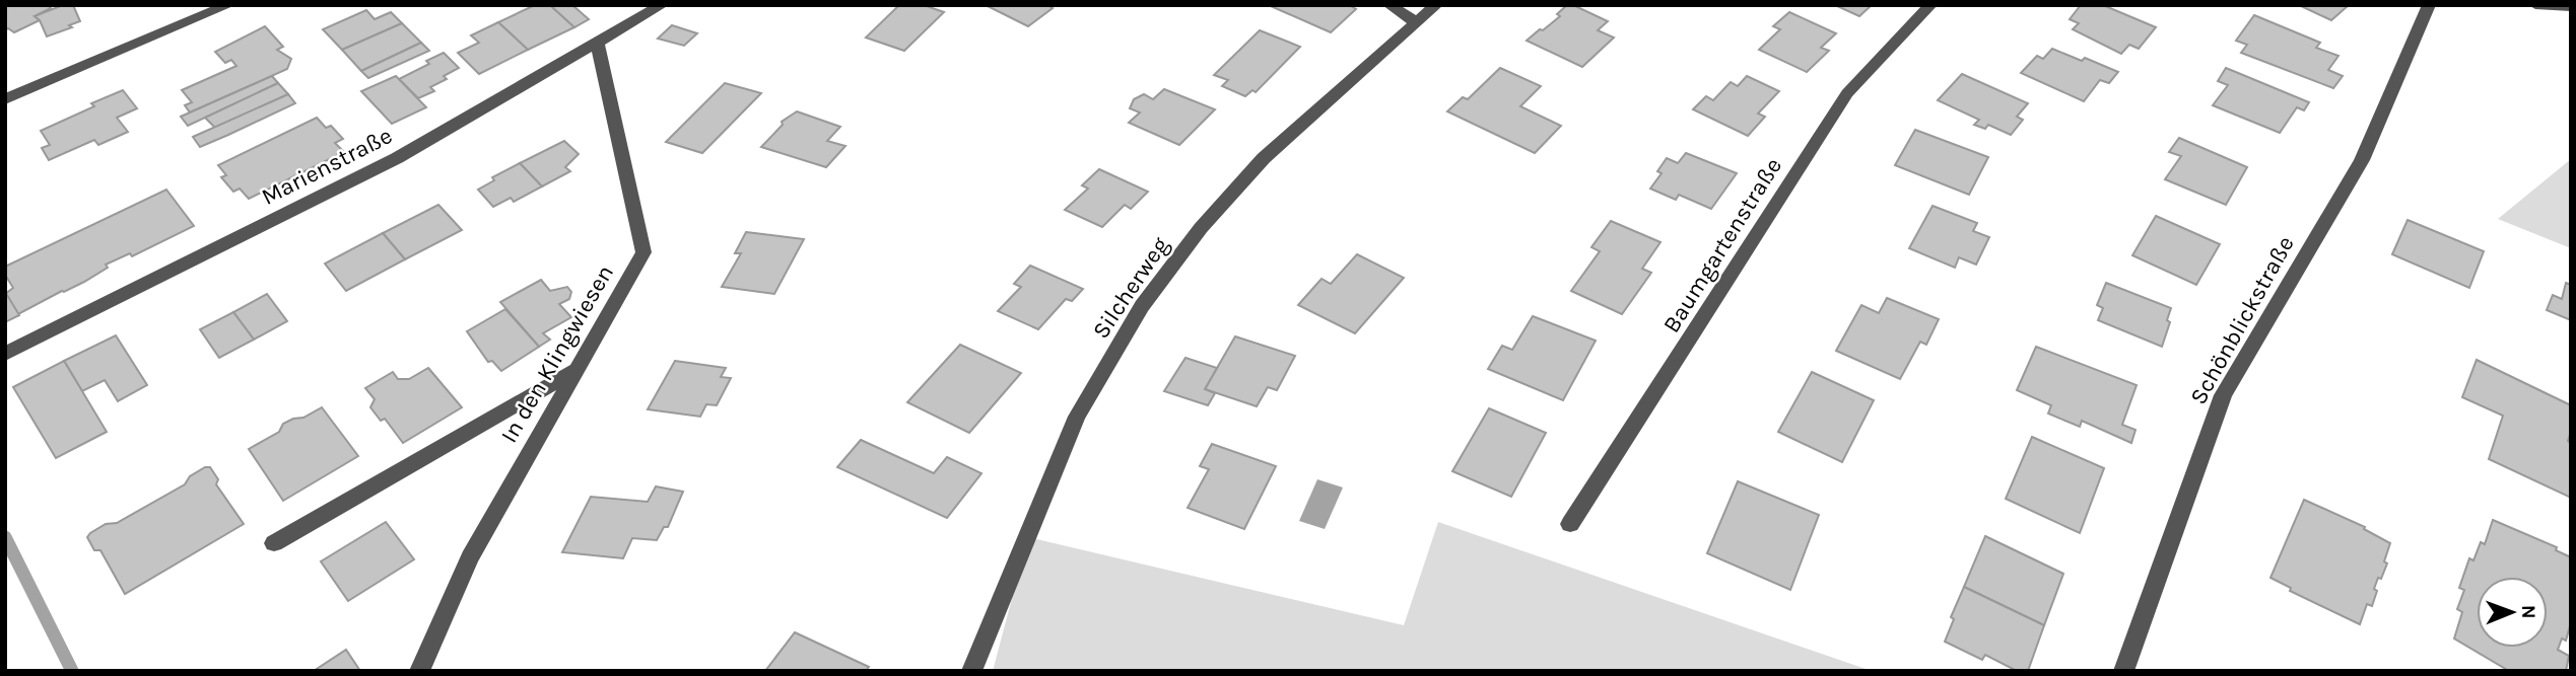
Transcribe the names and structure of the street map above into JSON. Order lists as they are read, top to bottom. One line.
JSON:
{"streets":{"street":["Marienstraße","Baumgartenstraße","Silcherweg","Schönblickstraße","In den Klingwiesen"]},"crossings":[["Marienstraße","In den Klingwiesen"]],"north":"right"}
